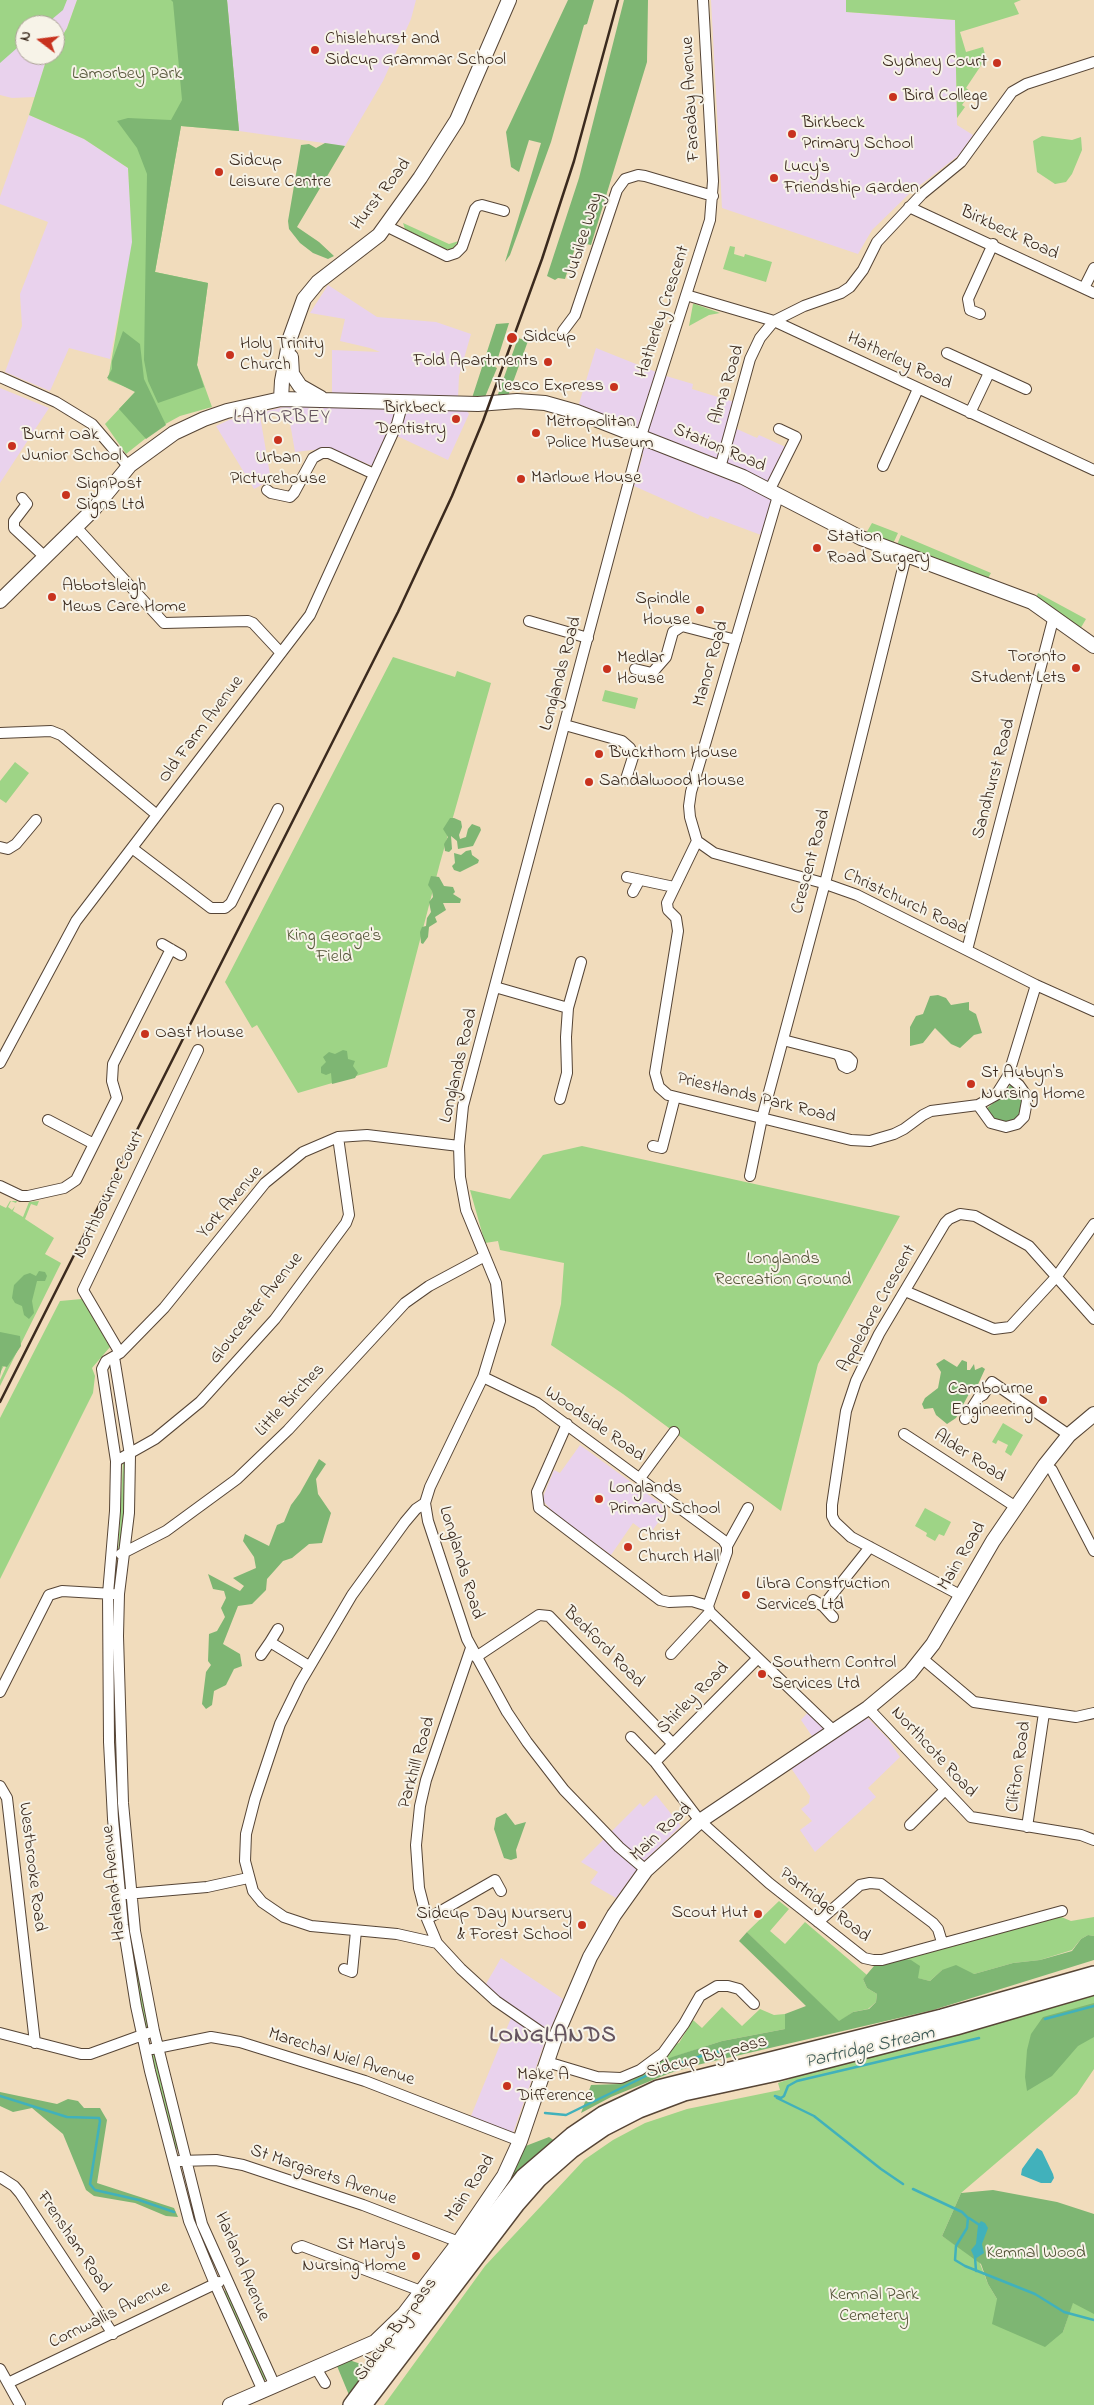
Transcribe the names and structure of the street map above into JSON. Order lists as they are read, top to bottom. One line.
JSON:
{"streets":{"highway":["Sidcup By-pass"],"main road":["Hurst Road","Station Road","Main Road"],"street":["Faraday Avenue","Birkbeck Road","Jubilee Way","Hatherley Crescent","Hatherley Road","Alma Road","Manor Road","Longlands Road","Old Farm Avenue","Sandhurst Road","Crescent Road","Christchurch Road","Priestlands Park Road","Northbourne Court","York Avenue","Gloucester Avenue","Appledore Crescent","Little Birches","Woodside Road","Alder Road","Bedford Road","Shirley Road","Northcote Road","Parkhill Road","Clifton Road","Westbrooke Road","Harland Avenue","Partridge Road","Marechal Niel Avenue","St Margarets Avenue","Frensham Road","Cornwallis Avenue"]},"crossings":[["Faraday Avenue","Jubilee Way"],["Faraday Avenue","Hatherley Crescent"],["Hurst Road","Station Road"],["Birkbeck Road","Alma Road"],["Jubilee Way","Hatherley Crescent"],["Hatherley Crescent","Hatherley Road"],["Hatherley Crescent","Station Road"],["Hatherley Crescent","Longlands Road"],["Hatherley Road","Alma Road"],["Alma Road","Station Road"],["Station Road","Manor Road"],["Station Road","Longlands Road"],["Station Road","Old Farm Avenue"],["Station Road","Sandhurst Road"],["Station Road","Crescent Road"],["Manor Road","Christchurch Road"],["Manor Road","Priestlands Park Road"],["Longlands Road","York Avenue"],["Longlands Road","Little Birches"],["Longlands Road","Woodside Road"],["Longlands Road","Main Road"],["Longlands Road","Bedford Road"],["Longlands Road","Parkhill Road"],["Sandhurst Road","Christchurch Road"],["Crescent Road","Christchurch Road"],["Crescent Road","Priestlands Park Road"],["Christchurch Road","Priestlands Park Road"],["Northbourne Court","York Avenue"],["Northbourne Court","Harland Avenue"],["York Avenue","Gloucester Avenue"],["York Avenue","Harland Avenue"],["Gloucester Avenue","Harland Avenue"],["Appledore Crescent","Main Road"],["Little Birches","Harland Avenue"],["Alder Road","Main Road"],["Main Road","Shirley Road"],["Main Road","Northcote Road"],["Main Road","Parkhill Road"],["Main Road","Harland Avenue"],["Main Road","Partridge Road"],["Main Road","Marechal Niel Avenue"],["Main Road","St Margarets Avenue"],["Bedford Road","Shirley Road"],["Bedford Road","Parkhill Road"],["Shirley Road","Partridge Road"],["Northcote Road","Clifton Road"],["Harland Avenue","Marechal Niel Avenue"],["Harland Avenue","St Margarets Avenue"],["Harland Avenue","Cornwallis Avenue"],["Frensham Road","Cornwallis Avenue"]],"districts":["LAMORBEY","LONGLANDS"],"water":["Partridge Stream"],"parks":["Lamorbey Park","King George's Field","Longlands Recreation Ground","Kemnal Wood","Kemnal Park Cemetery"],"places":["Chislehurst and Sidcup Grammar School","Sydney Court","Bird College","Birkbeck Primary School","Sidcup Leisure Centre","Lucy's Friendship Garden","Sidcup","Holy Trinity Church","Fold Apartments","Tesco Express","Birkbeck Dentistry","Metropolitan Police Museum","Urban Picturehouse","Burnt Oak Junior School","Marlowe House","SignPost Signs Ltd","Station Road Surgery","Abbotsleigh Mews Care Home","Spindle House","Toronto Student Lets","Medlar House","Buckthorn House","Sandalwood House","Oast House","St Aubyn's Nursing Home","Cambourne Engineering","Longlands Primary School","Christ Church Hall","Libra Construction Services Ltd","Southern Control Services Ltd","Scout Hut","Sidcup Day Nursery & Forest School","Make A Difference","St Mary's Nursing Home"],"north":"left"}
